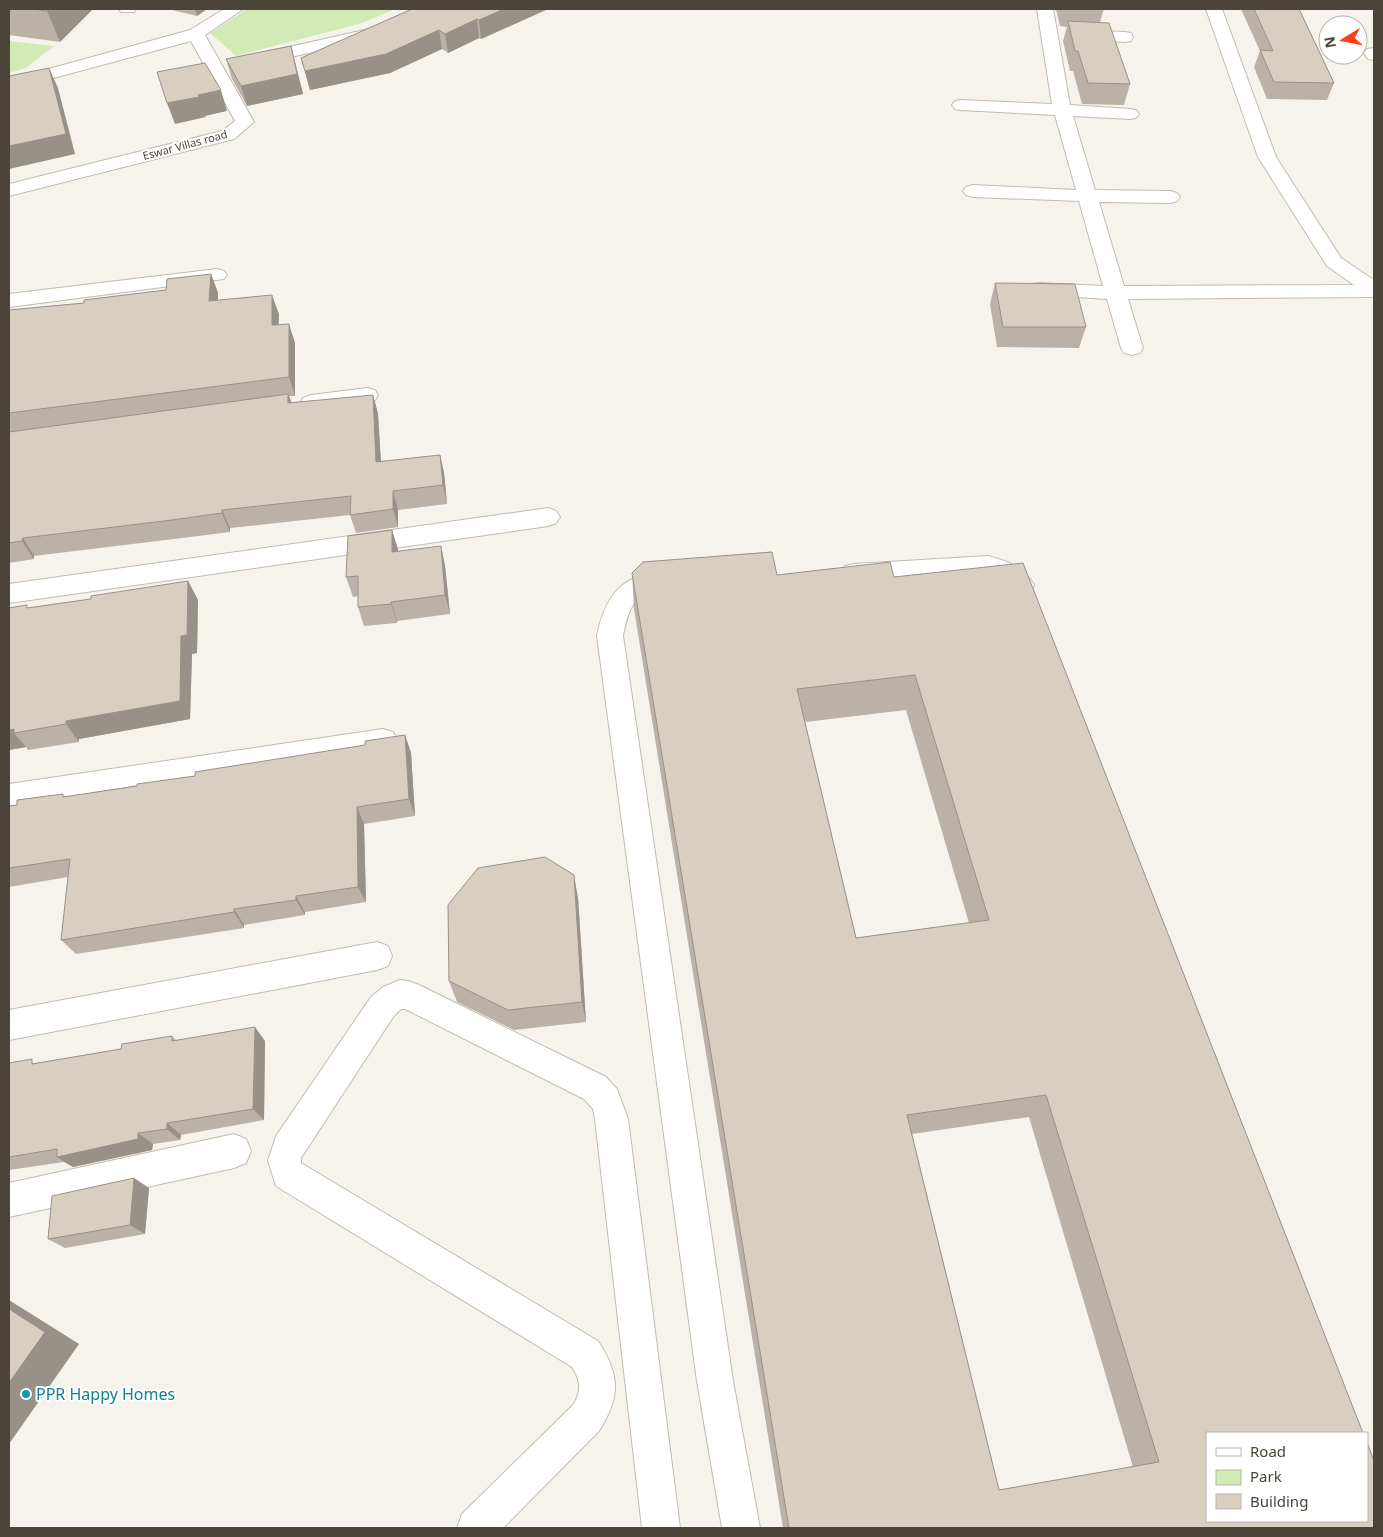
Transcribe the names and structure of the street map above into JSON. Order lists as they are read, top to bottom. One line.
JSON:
{"streets":{"street":["Eswar Villas road"]},"places":["PPR Happy Homes"],"legend":["Road","Park","Building"],"north":"left"}
